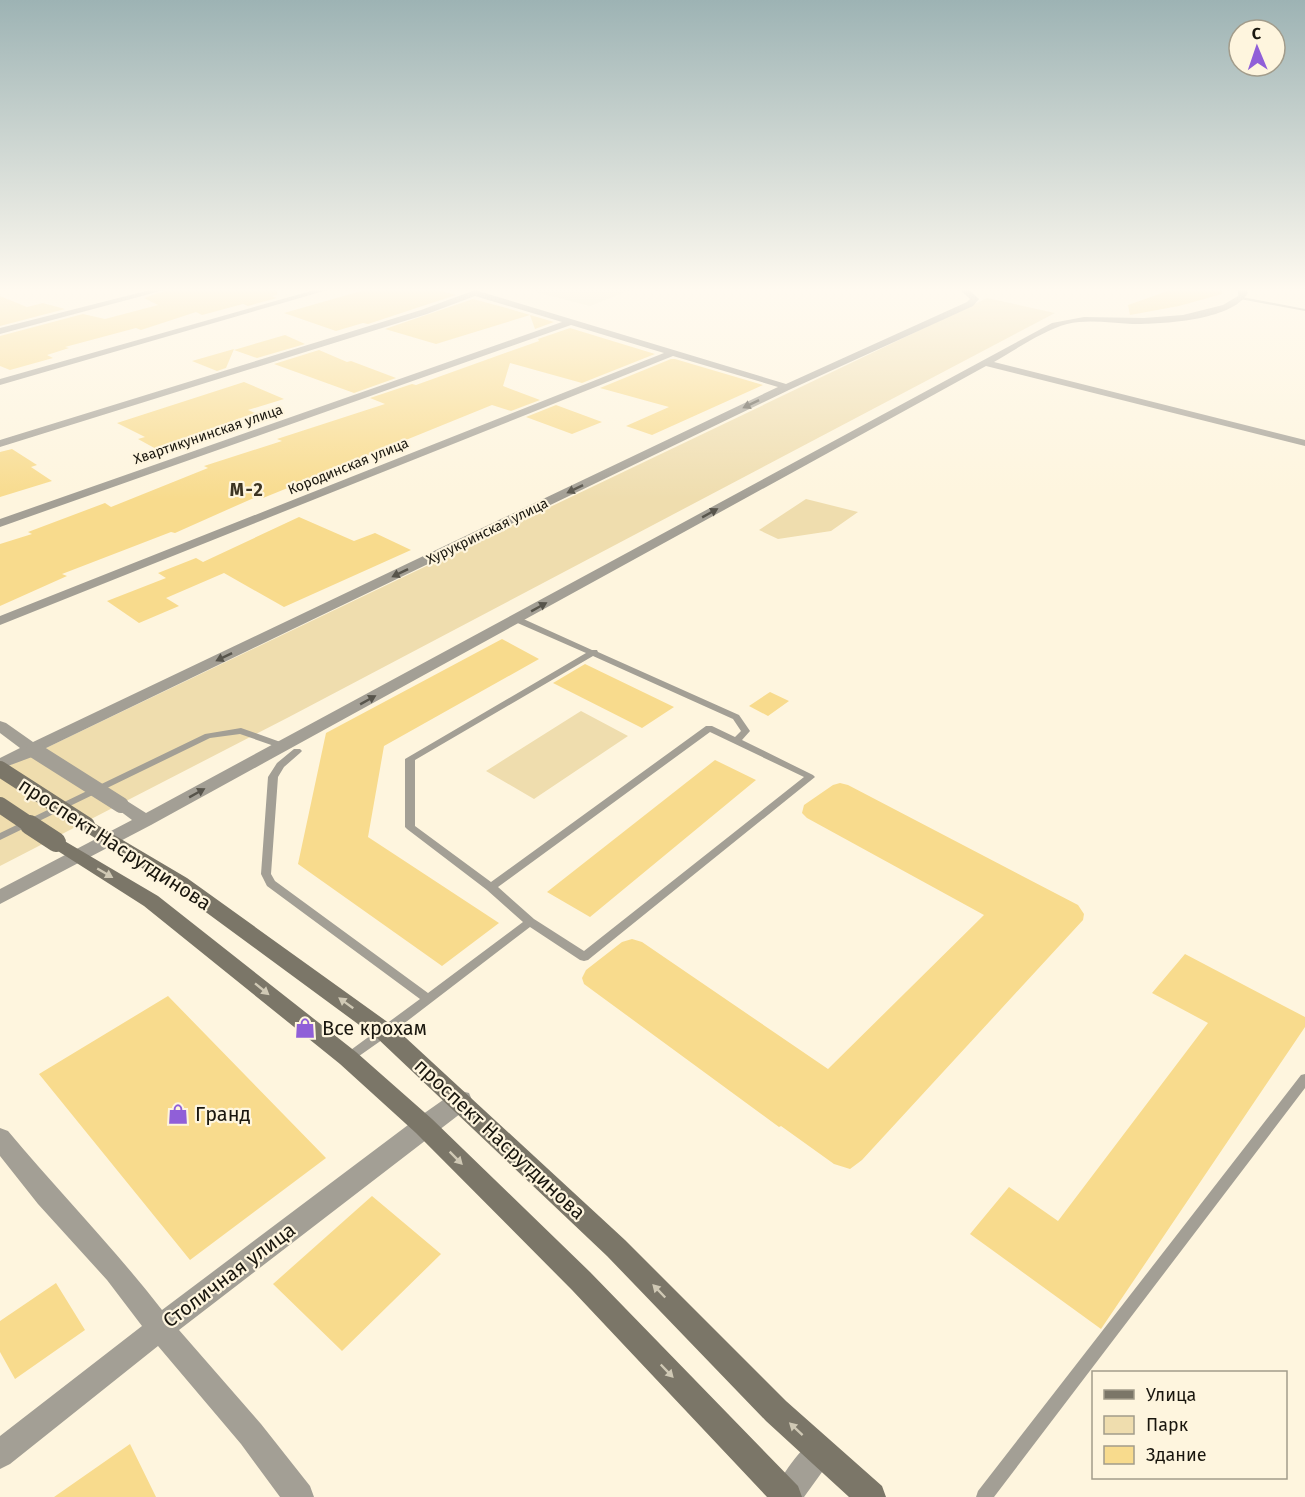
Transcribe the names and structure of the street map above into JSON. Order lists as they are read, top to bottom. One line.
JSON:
{"streets":{"main road":["проспект Насрутдинова"],"street":["Хвартикунинская улица","Кородинская улица","Хурукринская улица","Столичная улица"]},"crossings":[["проспект Насрутдинова","Столичная улица"]],"districts":["М-2"],"places":{"shop":["Все крохам","Гранд"]},"legend":["Улица","Парк","Здание"],"north":"top"}
